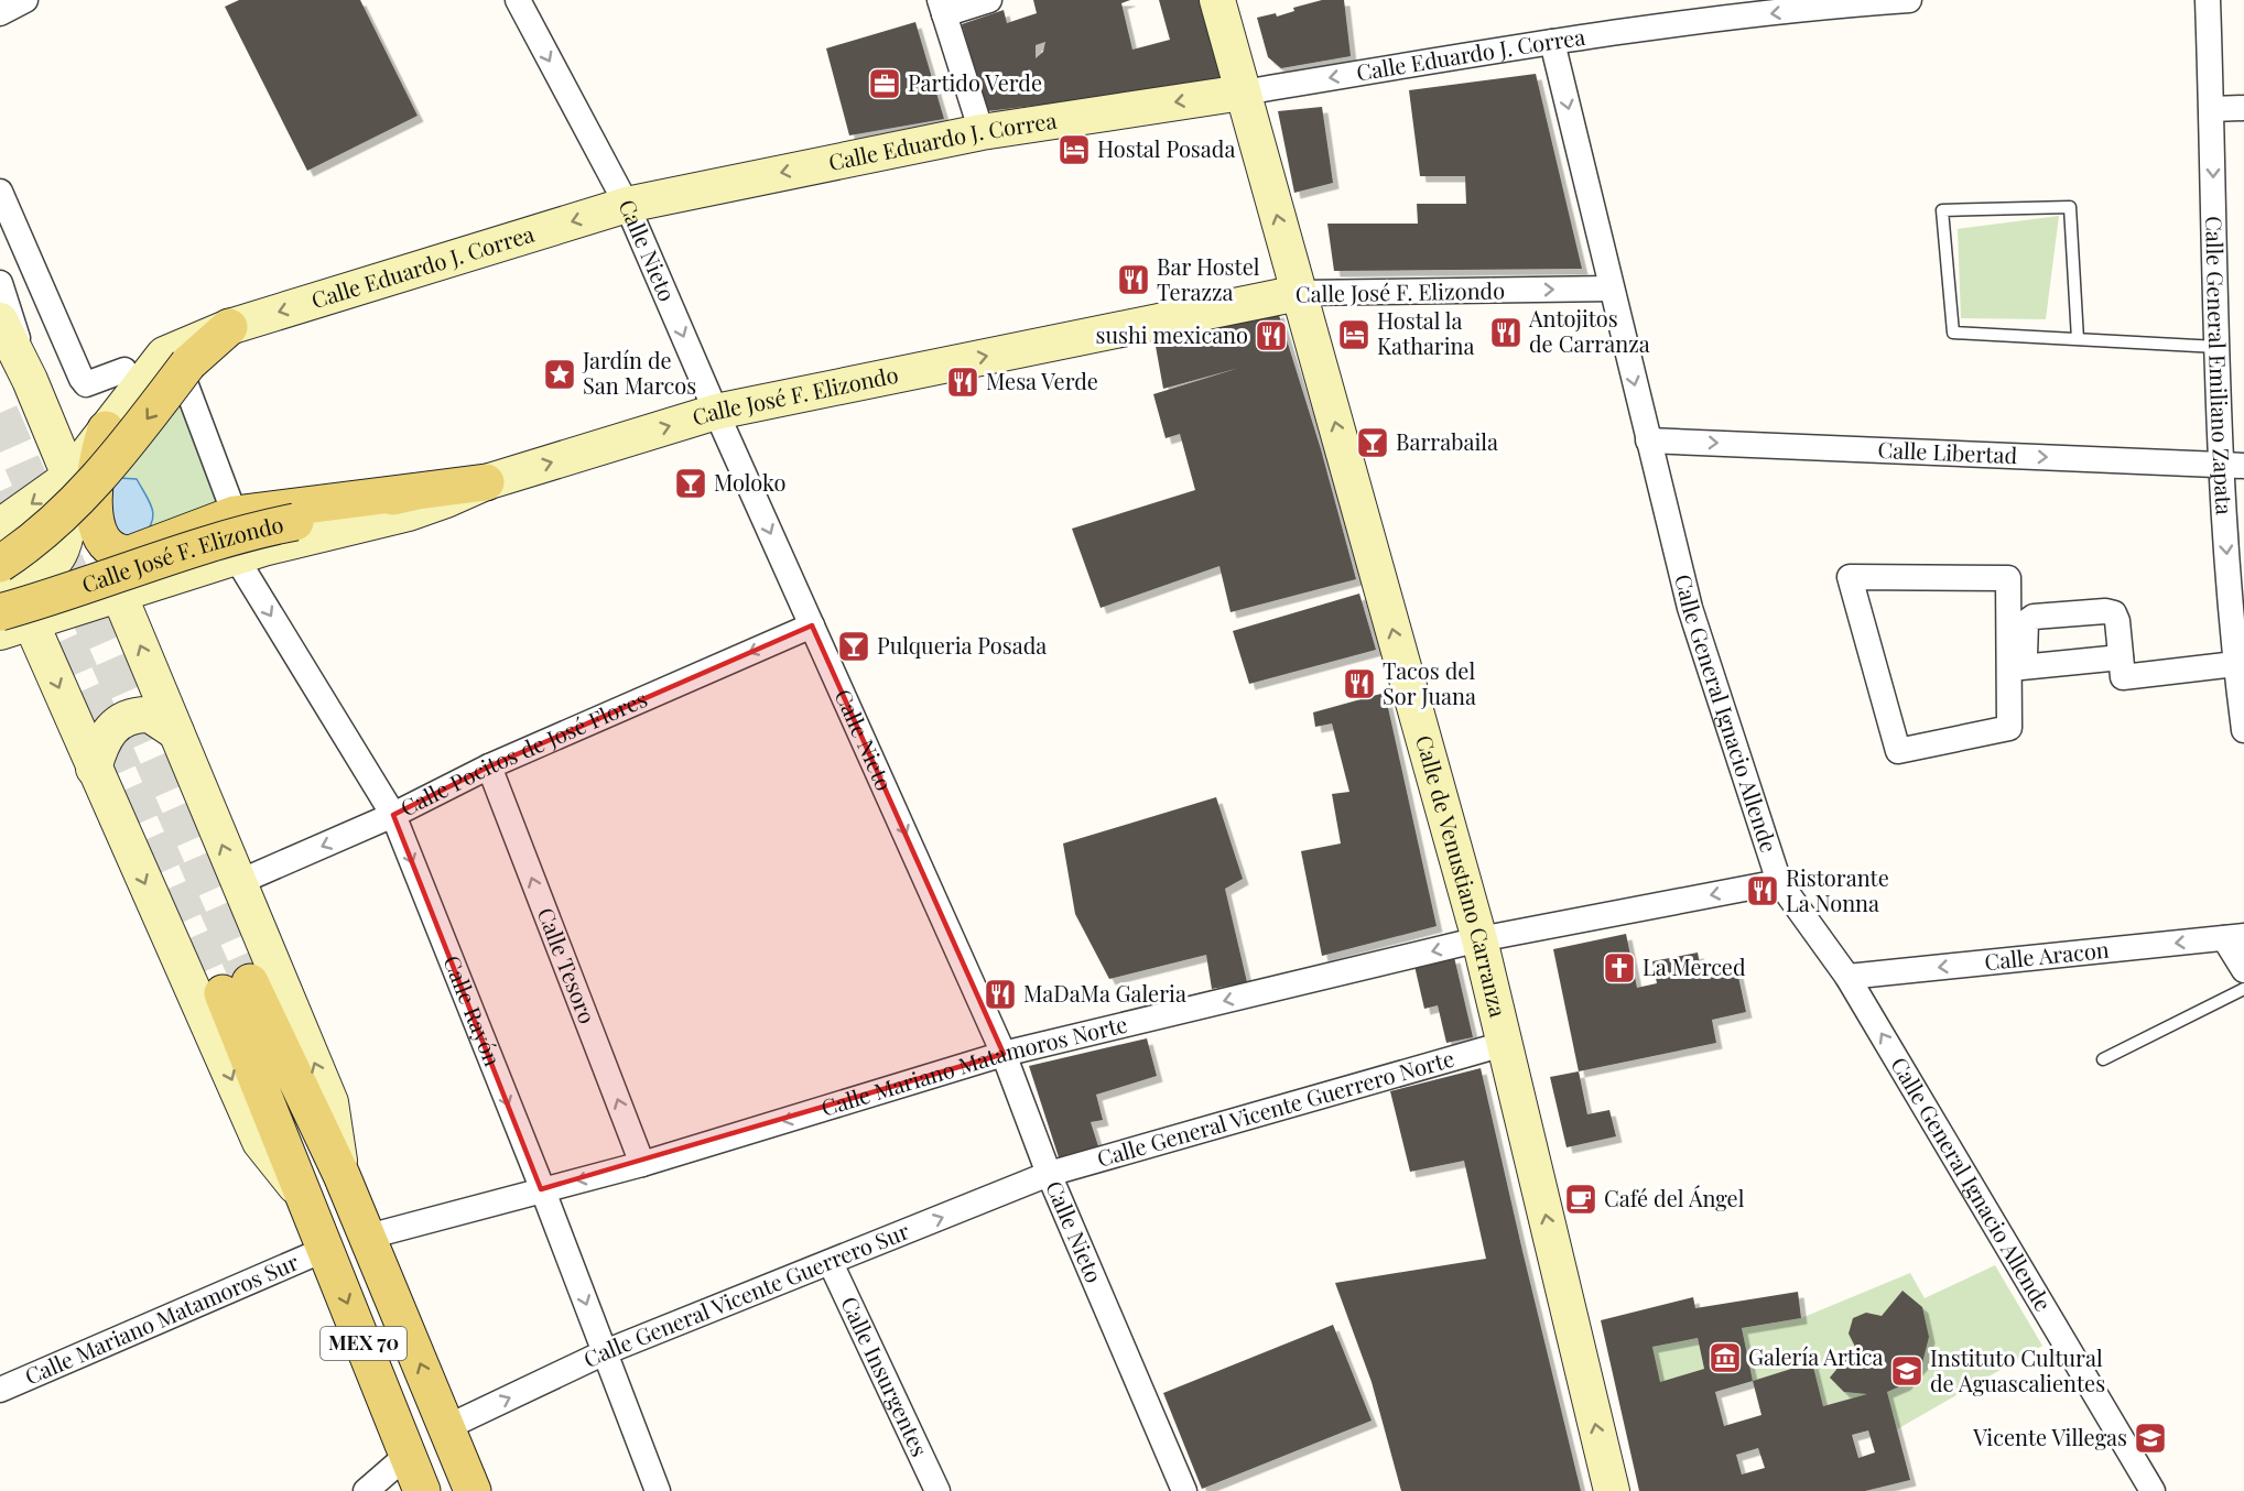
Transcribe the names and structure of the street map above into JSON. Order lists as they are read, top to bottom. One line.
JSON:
{"streets":{"main road":["Calle José F. Elizondo","MEX 70"],"street":["Calle Eduardo J. Correa","Calle Nieto","Calle General Emiliano Zapata","Calle Libertad","Calle General Ignacio Allende","Calle Pocitos de José Flores","Calle de Venustiano Carranza","Calle Aracon","Calle Tesoro","Calle Rayón","Calle Mariano Matamoros Norte","Calle General Vicente Guerrero Norte","Calle General Vicente Guerrero Sur","Calle Mariano Matamoros Sur","Calle Insurgentes"]},"crossings":[["Calle Eduardo J. Correa","Calle Nieto"],["Calle Eduardo J. Correa","Calle General Ignacio Allende"],["Calle Eduardo J. Correa","Calle de Venustiano Carranza"],["Calle Eduardo J. Correa","MEX 70"],["Calle Nieto","Calle José F. Elizondo"],["Calle Nieto","Calle Pocitos de José Flores"],["Calle Nieto","Calle Mariano Matamoros Norte"],["Calle Nieto","Calle General Vicente Guerrero Norte"],["Calle Nieto","Calle General Vicente Guerrero Sur"],["Calle José F. Elizondo","Calle General Ignacio Allende"],["Calle José F. Elizondo","Calle de Venustiano Carranza"],["Calle José F. Elizondo","MEX 70"],["Calle General Emiliano Zapata","Calle Libertad"],["Calle Libertad","Calle General Ignacio Allende"],["Calle General Ignacio Allende","Calle Aracon"],["Calle General Ignacio Allende","Calle Mariano Matamoros Norte"],["Calle Pocitos de José Flores","Calle Tesoro"],["Calle Pocitos de José Flores","Calle Rayón"],["Calle Pocitos de José Flores","MEX 70"],["Calle de Venustiano Carranza","Calle Mariano Matamoros Norte"],["Calle de Venustiano Carranza","Calle General Vicente Guerrero Norte"],["Calle Tesoro","Calle Mariano Matamoros Norte"],["Calle Rayón","Calle Mariano Matamoros Norte"],["Calle Rayón","Calle General Vicente Guerrero Sur"],["Calle Mariano Matamoros Norte","MEX 70"],["Calle General Vicente Guerrero Norte","Calle General Vicente Guerrero Sur"],["Calle General Vicente Guerrero Sur","MEX 70"],["Calle General Vicente Guerrero Sur","Calle Insurgentes"],["Calle Mariano Matamoros Sur","MEX 70"]],"one_way":["Calle Eduardo J. Correa","Calle Nieto","Calle José F. Elizondo","Calle General Emiliano Zapata","Calle Libertad","Calle Pocitos de José Flores","Calle de Venustiano Carranza","Calle Aracon","Calle Tesoro","Calle Mariano Matamoros Norte","Calle General Vicente Guerrero Sur"],"places":{"office":["Partido Verde"],"hotel":["Hostal Posada","Hostal la Katharina"],"restaurant":["Bar Hostel Terazza","Antojitos de Carranza","sushi mexicano","Mesa Verde","Tacos del Sor Juana","Ristorante La Nonna","MaDaMa Galeria"],"place":["Jardín de San Marcos"],"bar":["Barrabaila","Moloko","Pulqueria Posada"],"church":["La Merced"],"cafe":["Café del Ángel"],"museum":["Galería Artica"],"school or university":["Instituto Cultural de Aguascalientes","Vicente Villegas"]}}
